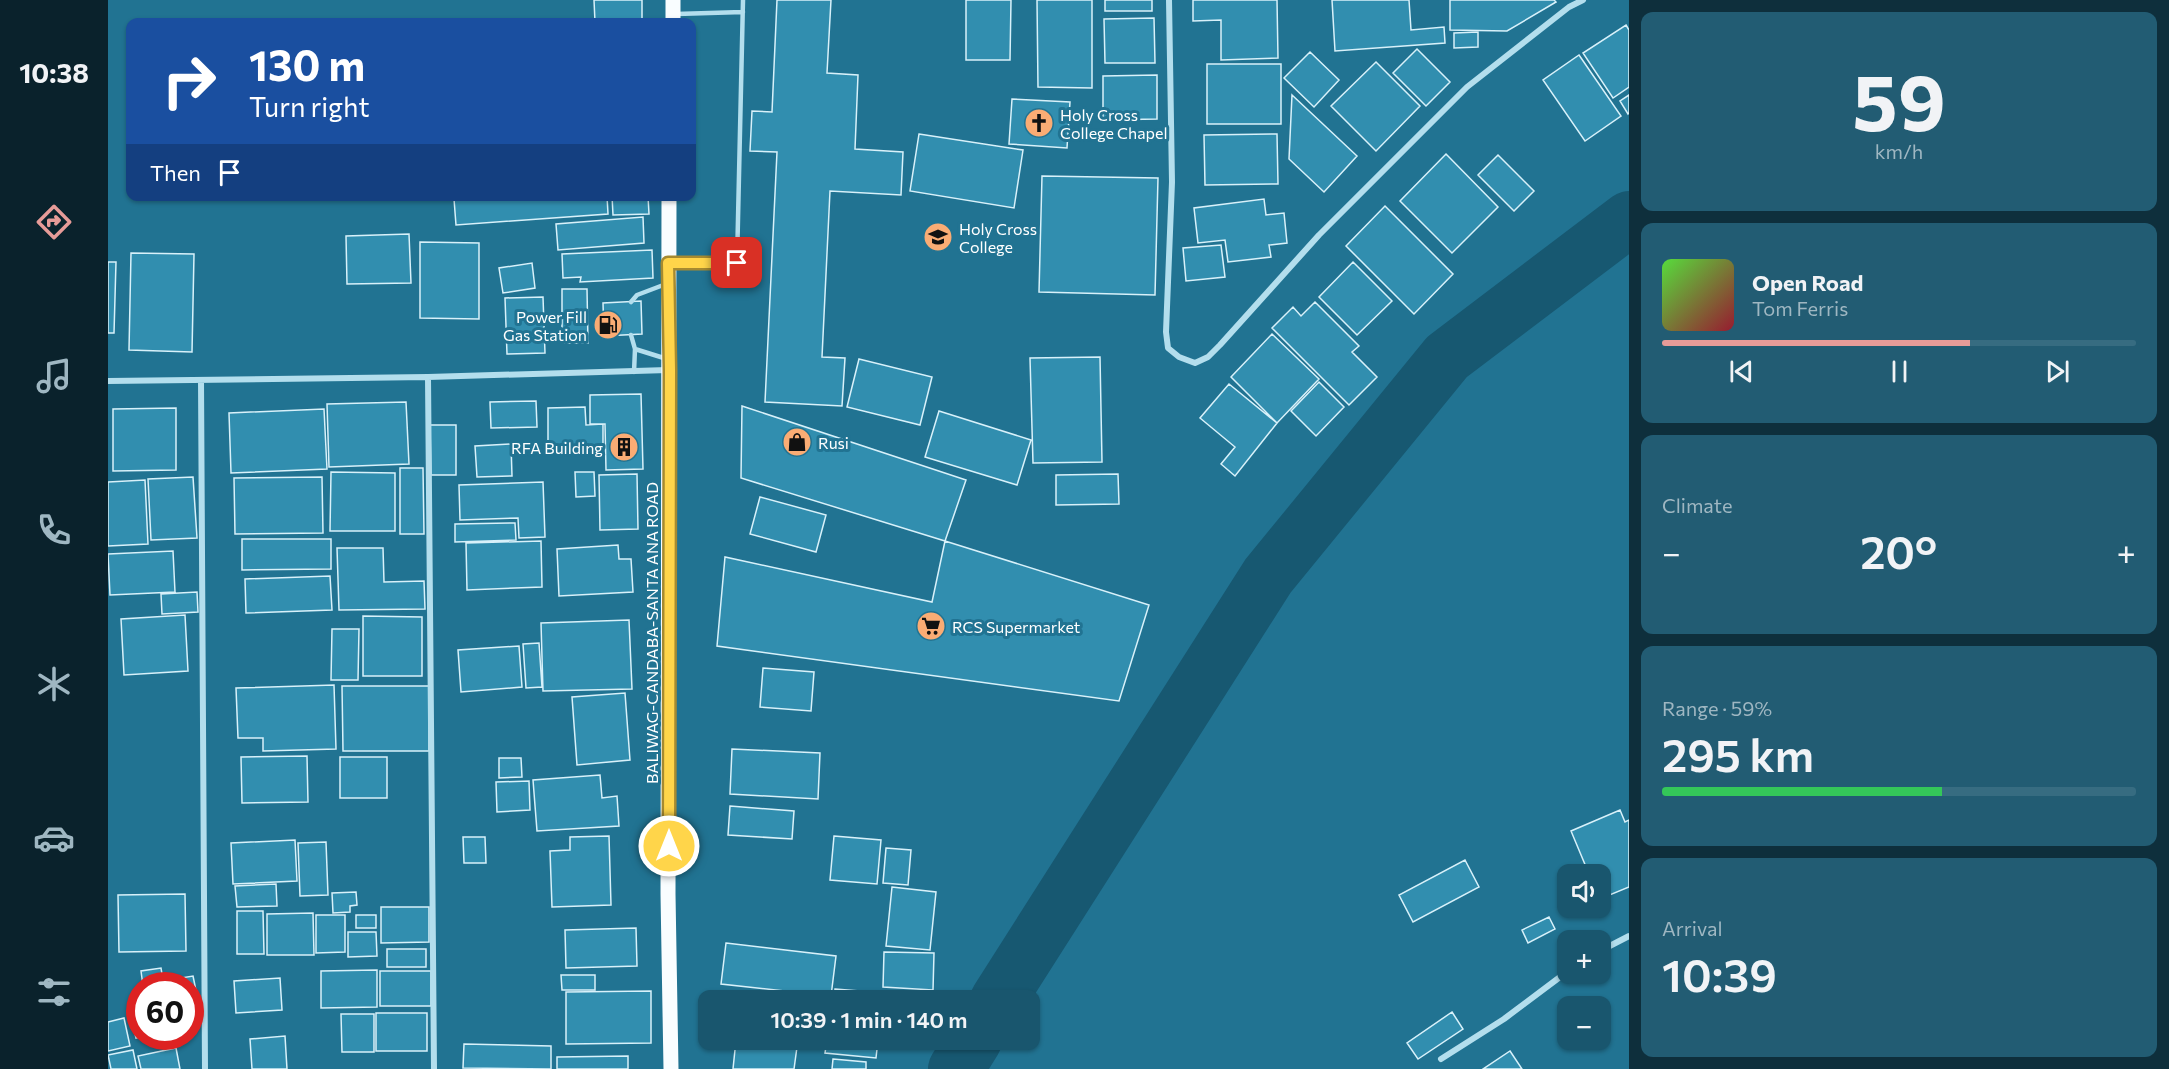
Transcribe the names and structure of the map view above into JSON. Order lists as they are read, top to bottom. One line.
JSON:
{"streets":{"main road":["BALIWAG-CANDABA-SANTA ANA ROAD"]},"places":{"church":["Holy Cross College Chapel"],"school or university":["Holy Cross College"],"fuel station":["Power Fill Gas Station"],"shop":["Rusi"],"building":["RFA Building"],"supermarket":["RCS Supermarket"]},"page":{"tabs":"10:38","tile":[["59","km/h"],"Climate",["Range · 59%","295 km"],["Arrival","10:39"]],"turn":["130 m","Turn right"],"then":"Then","song":["Open Road","Tom Ferris"],"heat":["−","20°","+"],"map_buttons":["+","−"],"limit":"60","trip":"10:39 · 1 min · 140 m"}}
